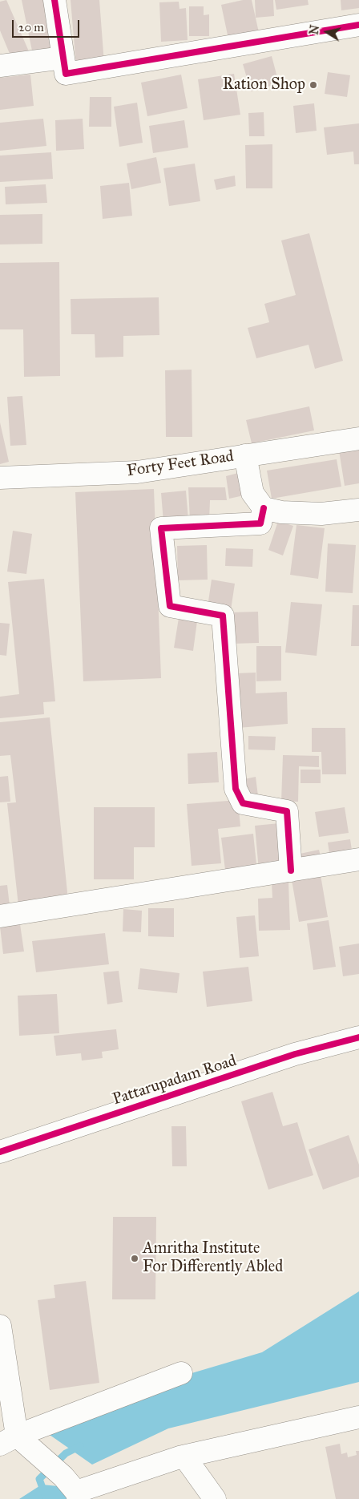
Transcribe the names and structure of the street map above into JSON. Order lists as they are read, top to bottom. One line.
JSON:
{"streets":{"street":["Forty Feet Road","Pattarupadam Road"]},"places":["Ration Shop","Amritha Institute For Differently Abled"],"scale_bar":"20 m","north":"left"}
